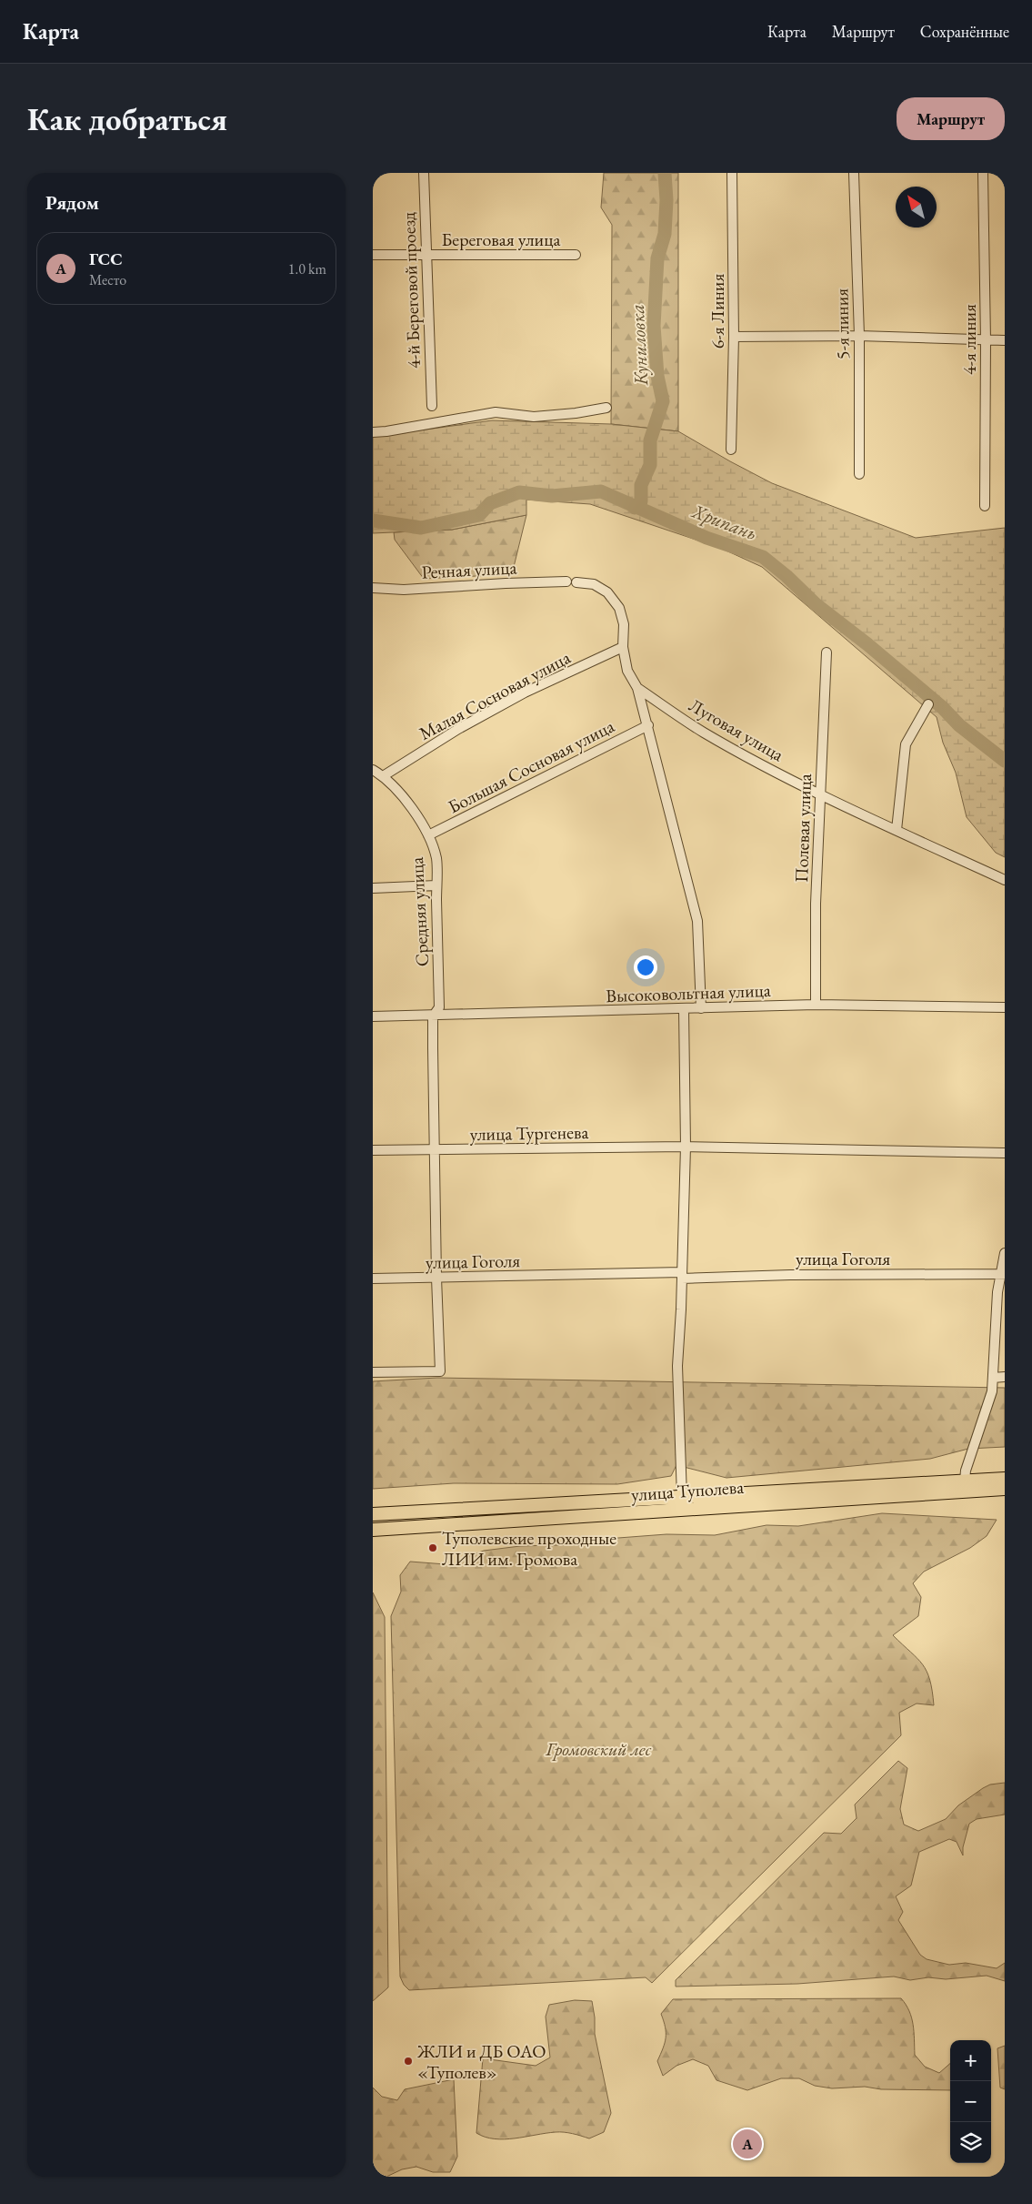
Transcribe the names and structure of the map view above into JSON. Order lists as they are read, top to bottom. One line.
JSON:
{"streets":{"main road":["улица Туполева"],"street":["Береговая улица","4-й Береговой проезд","6-я Линия","5-я линия","4-я линия","Речная улица","Малая Сосновая улица","Луговая улица","Большая Сосновая улица","Полевая улица","Средняя улица","Высоковольтная улица","улица Тургенева","улица Гоголя"]},"crossings":[["Береговая улица","4-й Береговой проезд"],["Малая Сосновая улица","Средняя улица"],["Луговая улица","Полевая улица"],["Большая Сосновая улица","Средняя улица"],["Полевая улица","Высоковольтная улица"],["Средняя улица","Высоковольтная улица"],["Средняя улица","улица Тургенева"],["Средняя улица","улица Гоголя"]],"water":["Куниловка","Хрипань"],"parks":["Громовский лес"],"places":["Туполевские проходные ЛИИ им. Громова","ЖЛИ и ДБ ОАО «Туполев»"],"north":"top left","page":{"header":"Карта","nav":["Карта","Маршрут","Сохранённые"],"buttons":"Маршрут","title":"Как добраться","heading":"Рядом","list":[{"mark":"A","name":"ГСС","note":"Место","value":"1.0 km"}],"map_buttons":["+","−"],"pins":"A"}}
